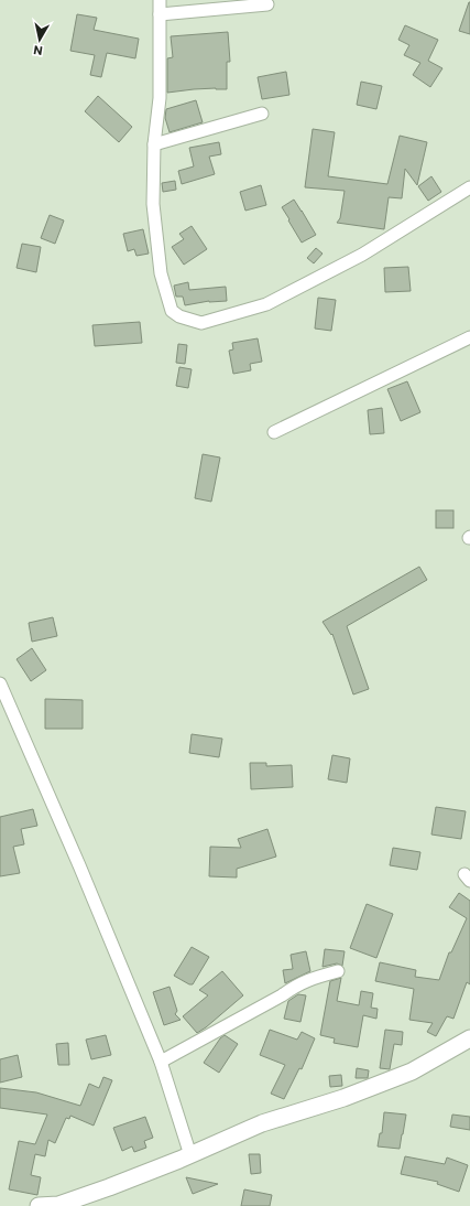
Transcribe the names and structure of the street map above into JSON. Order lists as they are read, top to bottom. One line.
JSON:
{"north":"bottom"}
